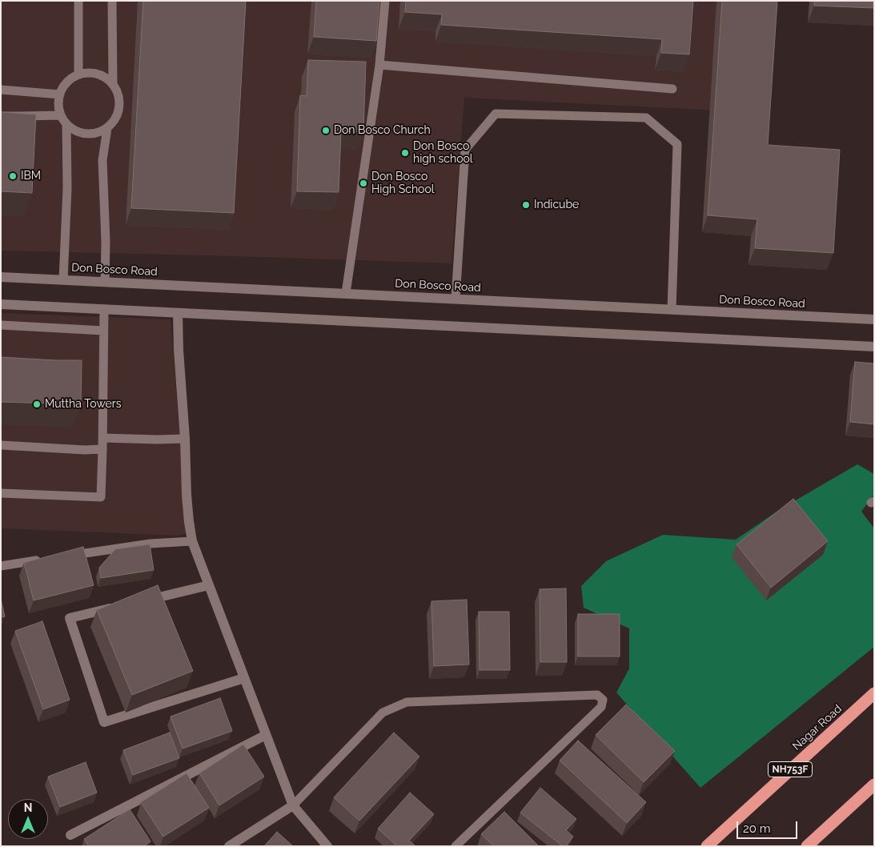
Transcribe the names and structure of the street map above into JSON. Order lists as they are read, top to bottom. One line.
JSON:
{"streets":{"highway":["Nagar Road","NH753F"],"main road":["Don Bosco Road"]},"places":["Don Bosco Church","Don Bosco high school","IBM","Don Bosco High School","Indicube","Muttha Towers"],"scale_bar":"20 m","north":"top"}
